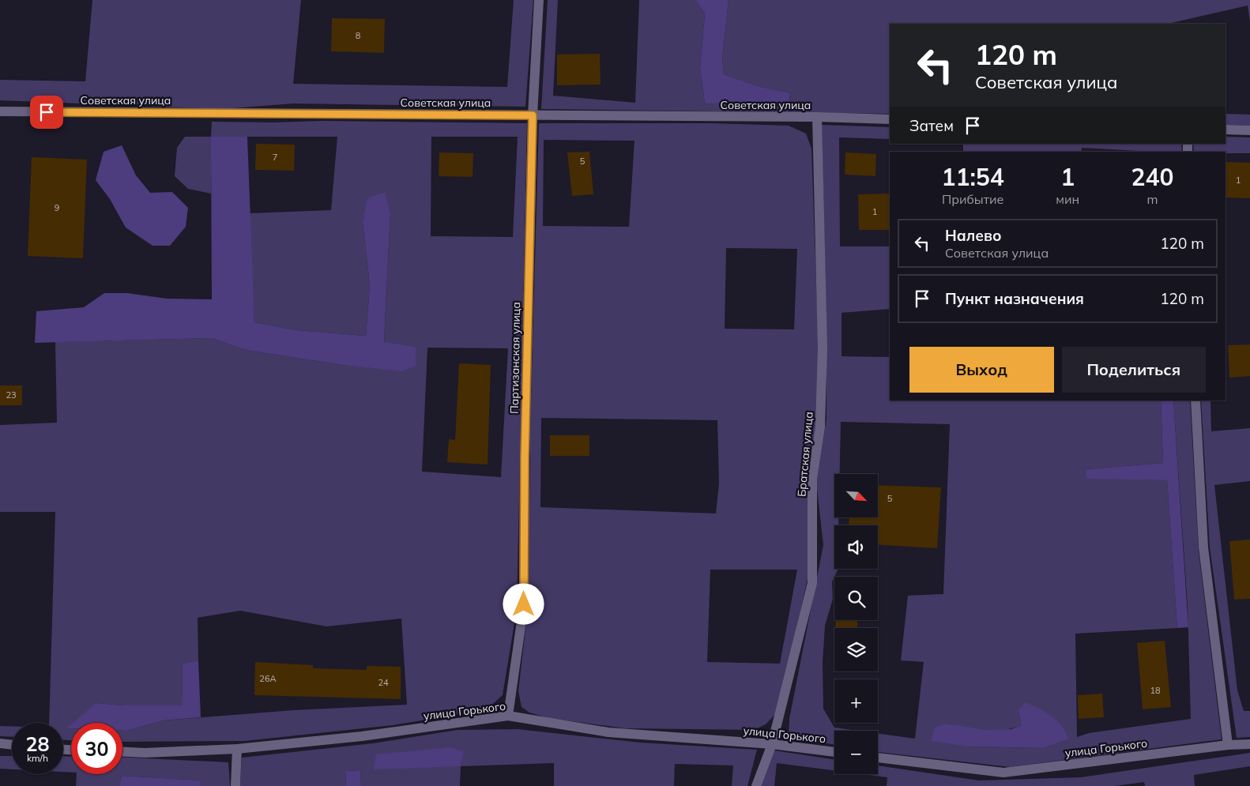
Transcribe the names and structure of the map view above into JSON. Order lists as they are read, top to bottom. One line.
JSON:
{"streets":{"street":["Советская улица","Партизанская улица","Братская улица","улица Горького"]},"crossings":[["Советская улица","Партизанская улица"],["Советская улица","Братская улица"],["Партизанская улица","улица Горького"],["Братская улица","улица Горького"]],"house_numbers":["8","7","5","1","9","1","23","5","26А","24","18"],"north":"bottom right","page":{"turn":["120 m","Советская улица"],"then":"Затем","eta":["11:54","Прибытие","1","мин","240","m"],"list":[{"name":"Налево","note":"Советская улица","value":"120 m"},{"name":"Пункт назначения","value":"120 m"}],"buttons":["Выход","Поделиться"],"map_buttons":["+","−"],"speed":"28 km/h","limit":"30"}}
